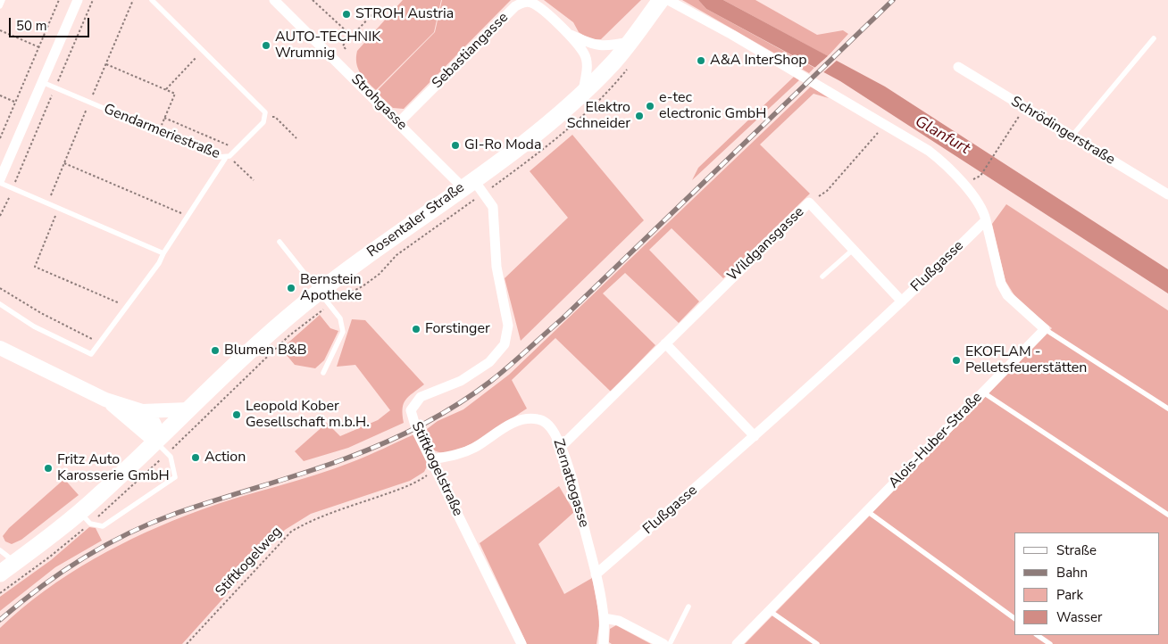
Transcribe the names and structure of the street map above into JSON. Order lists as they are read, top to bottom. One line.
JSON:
{"streets":{"main road":["Rosentaler Straße"],"street":["Sebastiangasse","Strohgasse","Schrödingerstraße","Wildgansgasse","Flußgasse","Alois-Huber-Straße","Stiftkogelstraße","Zernattogasse"],"lane":["Gendarmeriestraße"],"path":["Stiftkogelweg"]},"crossings":[["Sebastiangasse","Strohgasse"],["Sebastiangasse","Rosentaler Straße"],["Strohgasse","Rosentaler Straße"],["Strohgasse","Stiftkogelstraße"],["Rosentaler Straße","Stiftkogelstraße"],["Wildgansgasse","Flußgasse"],["Wildgansgasse","Zernattogasse"],["Flußgasse","Zernattogasse"],["Stiftkogelstraße","Zernattogasse"],["Stiftkogelstraße","Stiftkogelweg"],["Zernattogasse","Stiftkogelweg"]],"water":["Glanfurt"],"places":["STROH Austria","AUTO-TECHNIK Wrumnig","A&A InterShop","e-tec electronic GmbH","Elektro Schneider","GI-Ro Moda","Bernstein Apotheke","Forstinger","Blumen B&B","EKOFLAM - Pelletsfeuerstätten","Leopold Kober Gesellschaft m.b.H.","Action","Fritz Auto Karosserie GmbH"],"legend":["Straße","Bahn","Park","Wasser"],"scale_bar":"50 m"}
